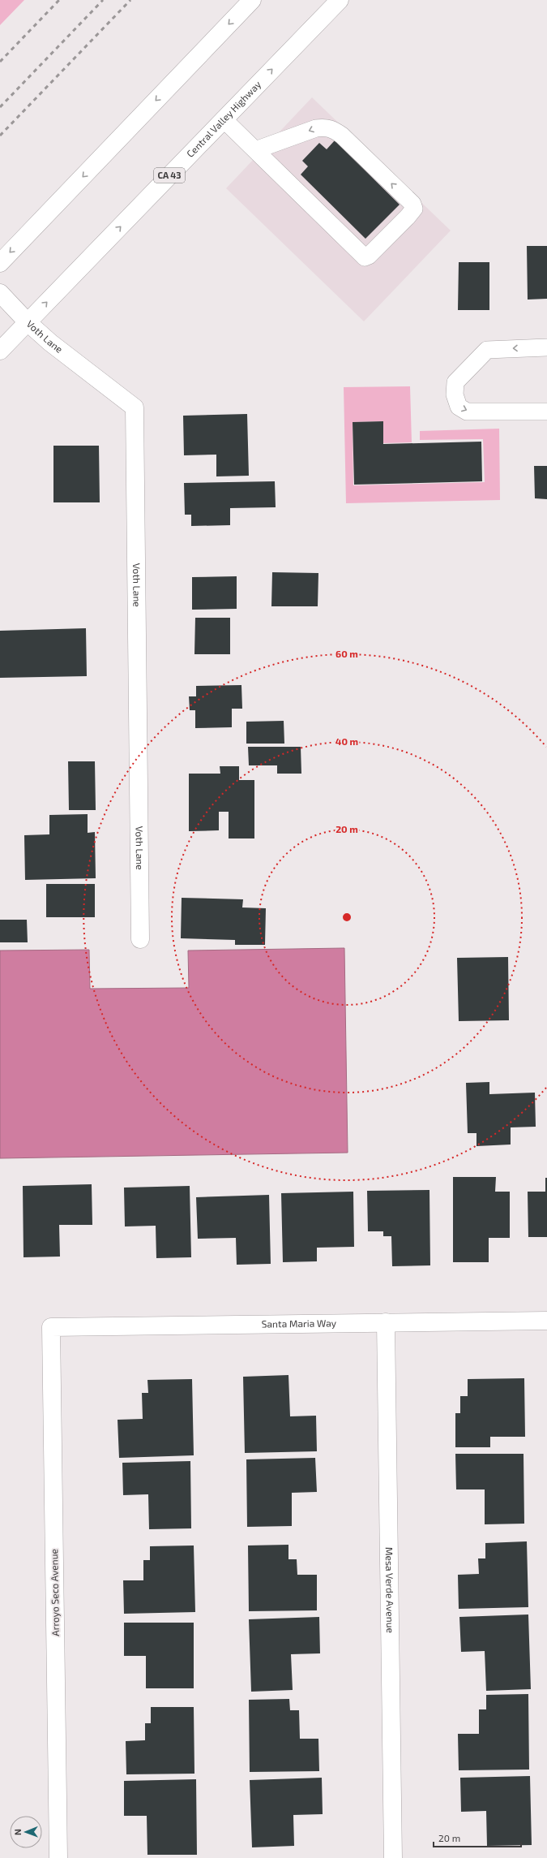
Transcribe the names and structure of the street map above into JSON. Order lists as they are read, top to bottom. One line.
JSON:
{"streets":{"street":["Central Valley Highway","CA 43","Voth Lane","Santa Maria Way","Mesa Verde Avenue","Arroyo Seco Avenue"]},"crossings":[["Central Valley Highway","Voth Lane"],["Santa Maria Way","Mesa Verde Avenue"],["Santa Maria Way","Arroyo Seco Avenue"]],"scale_bar":"20 m","north":"left","rings":["60 m","40 m","20 m"]}
